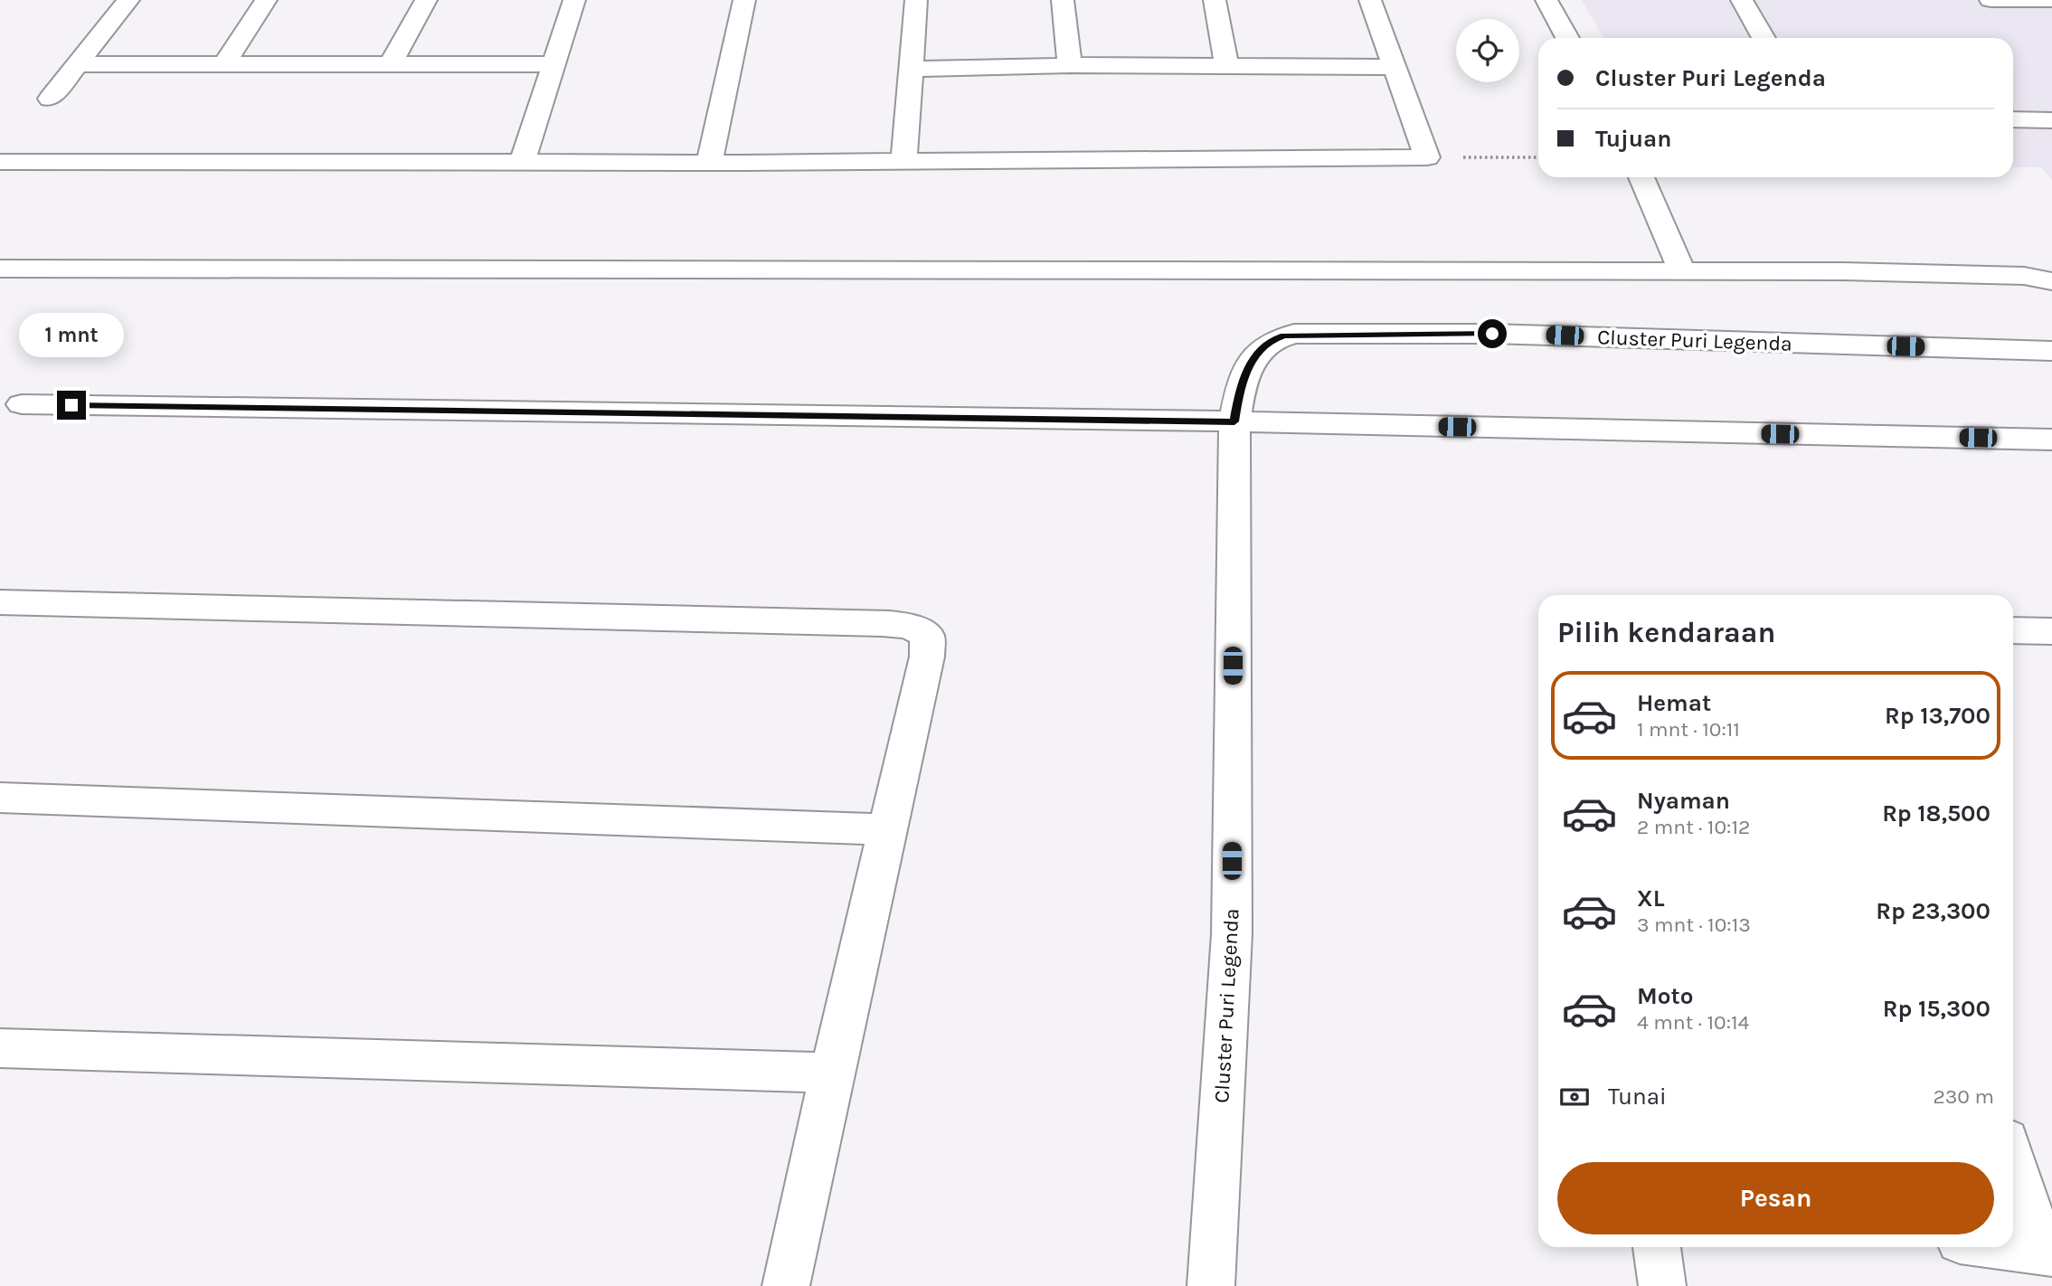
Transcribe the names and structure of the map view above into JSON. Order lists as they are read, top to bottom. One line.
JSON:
{"streets":{"street":["Cluster Puri Legenda"]},"page":{"banner":["Cluster Puri Legenda","Tujuan"],"bubble":"1 mnt","heading":"Pilih kendaraan","list":[{"name":"Hemat","note":"1 mnt · 10:11","value":"Rp 13,700"},{"name":"Nyaman","note":"2 mnt · 10:12","value":"Rp 18,500"},{"name":"XL","note":"3 mnt · 10:13","value":"Rp 23,300"},{"name":"Moto","note":"4 mnt · 10:14","value":"Rp 15,300"}],"pay":["Tunai","230 m"],"buttons":"Pesan"}}
